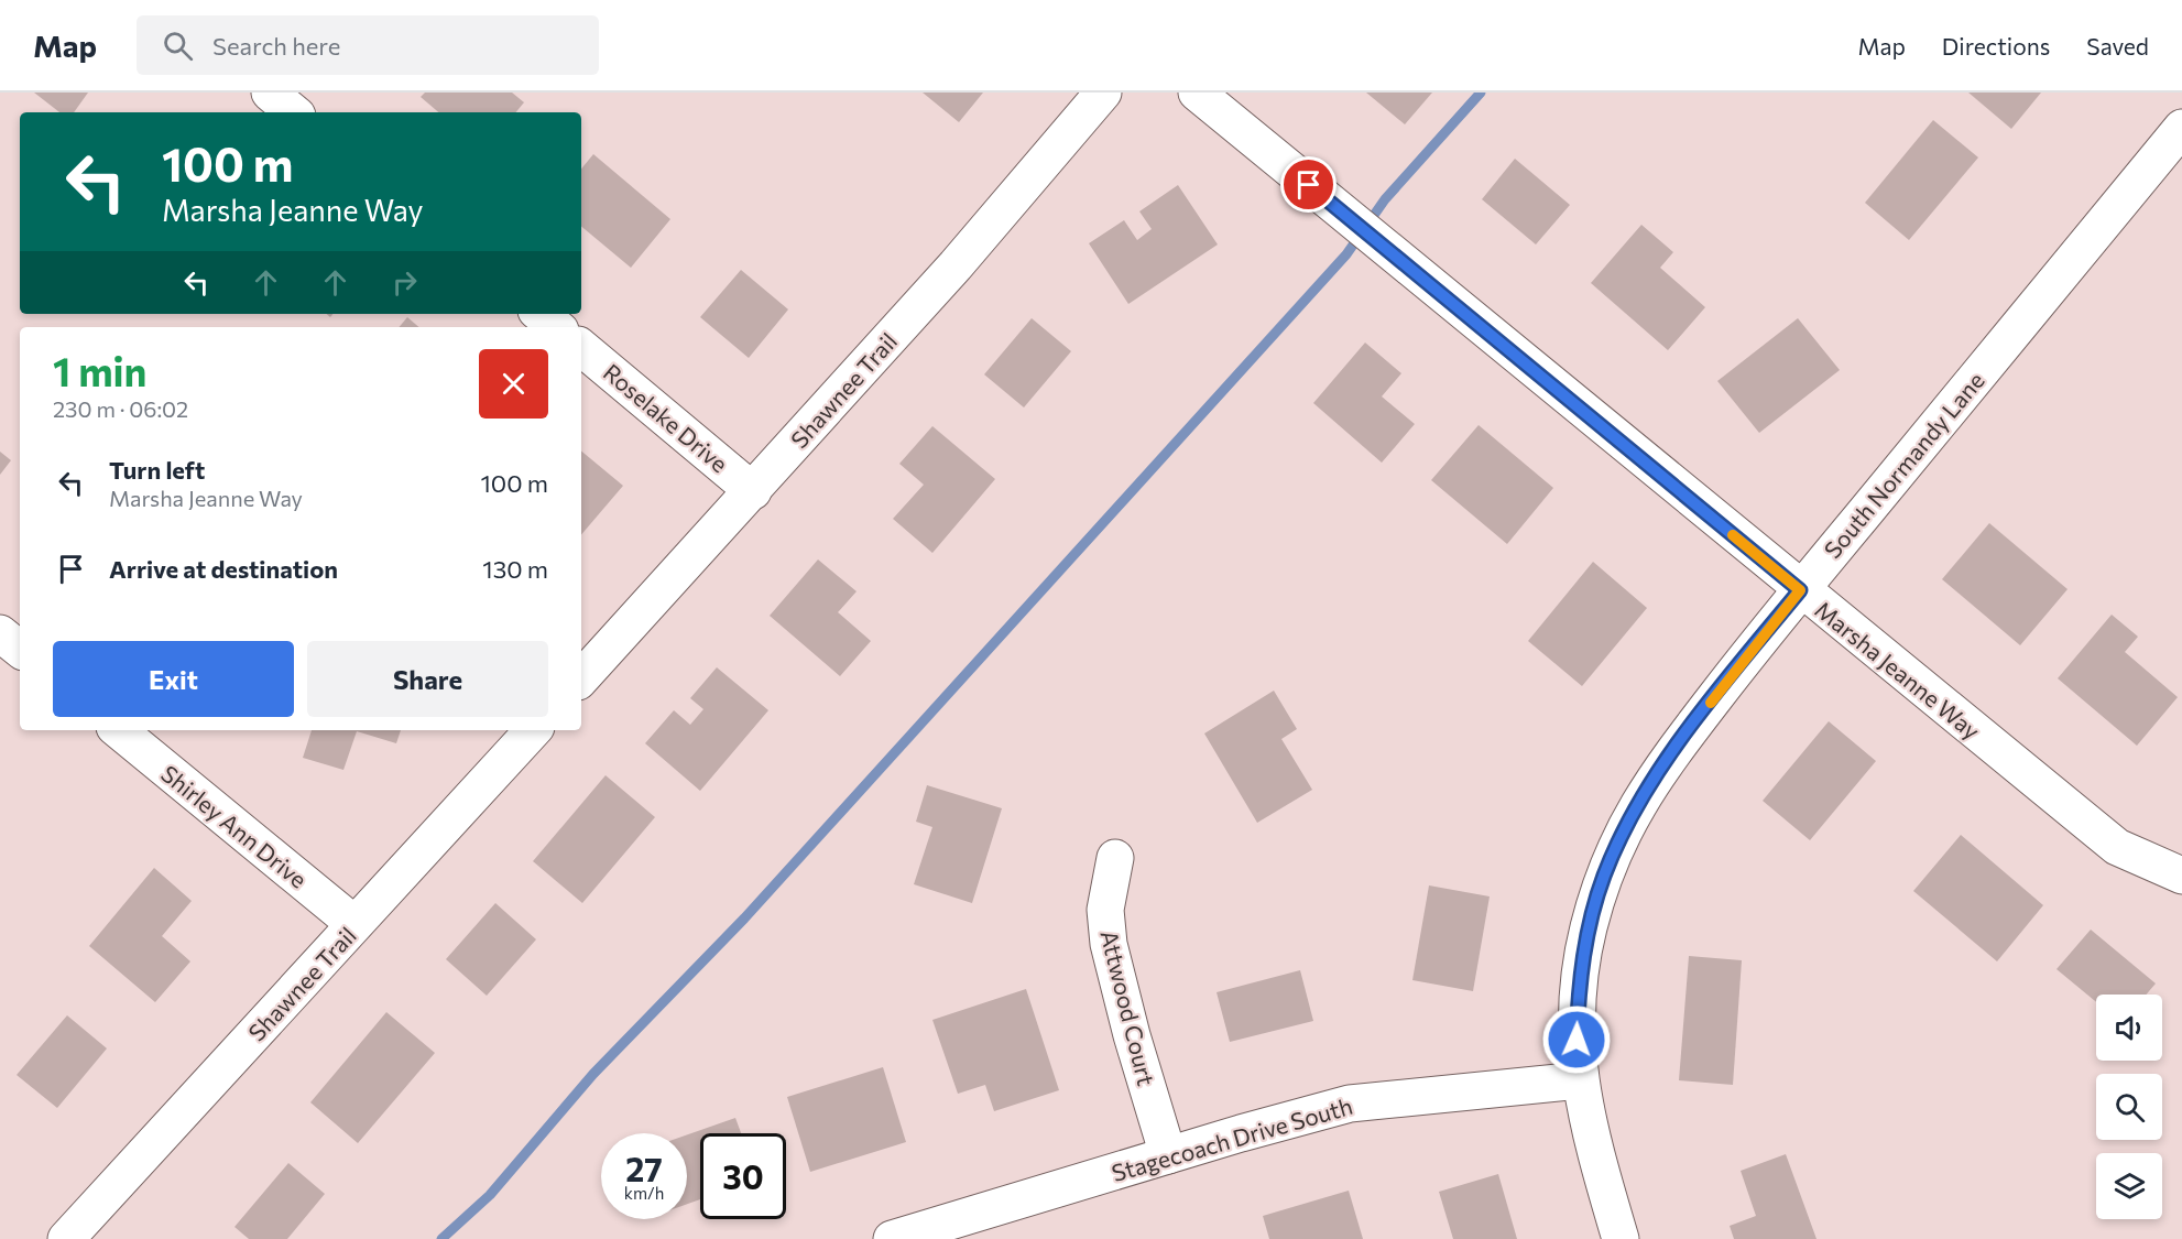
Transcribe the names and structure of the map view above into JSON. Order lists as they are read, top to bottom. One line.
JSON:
{"streets":{"street":["Shawnee Trail","Roselake Drive","South Normandy Lane","Marsha Jeanne Way","Shirley Ann Drive","Attwood Court","Stagecoach Drive South"]},"crossings":[["Shawnee Trail","Roselake Drive"],["Shawnee Trail","Shirley Ann Drive"],["South Normandy Lane","Marsha Jeanne Way"],["South Normandy Lane","Stagecoach Drive South"],["Attwood Court","Stagecoach Drive South"]],"page":{"header":"Map","search":"Search here","nav":["Map","Directions","Saved"],"turn":["100 m","Marsha Jeanne Way"],"heading":["1 min","230 m · 06:02"],"list":[{"name":"Turn left","note":"Marsha Jeanne Way","value":"100 m"},{"name":"Arrive at destination","value":"130 m"}],"buttons":["Exit","Share"],"speed":"27 km/h","limit":"30"}}
